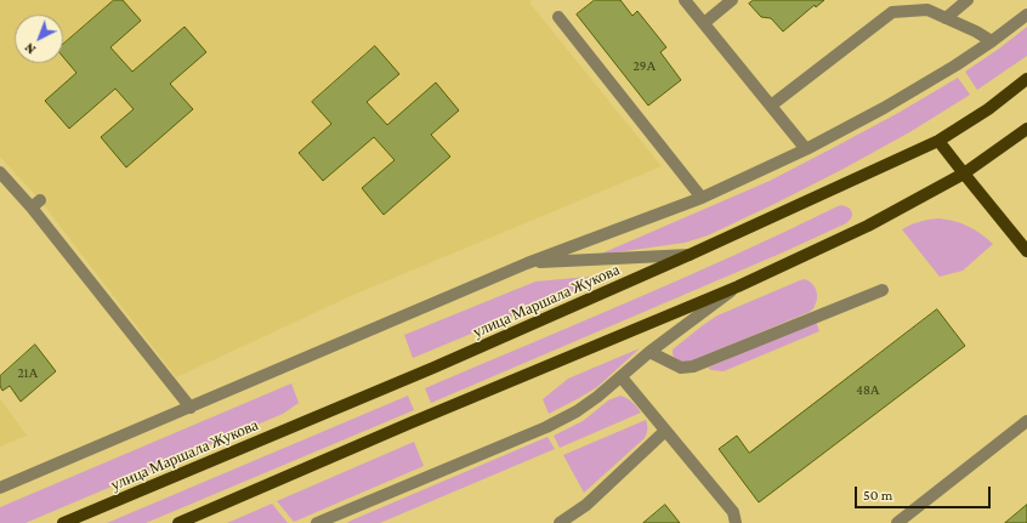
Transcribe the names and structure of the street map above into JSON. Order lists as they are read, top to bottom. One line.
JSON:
{"streets":{"main road":["улица Маршала Жукова"]},"house_numbers":["29А","21А","48А"],"scale_bar":"50 m","north":"bottom left"}
